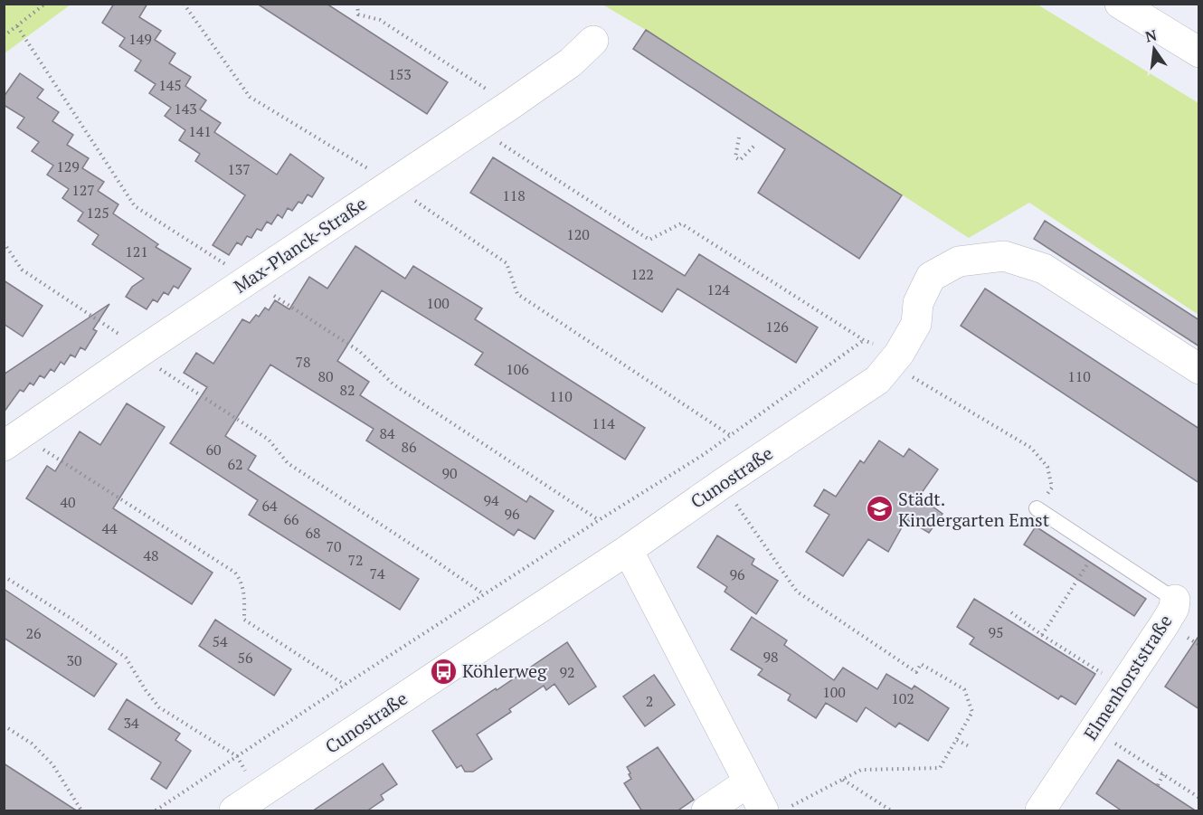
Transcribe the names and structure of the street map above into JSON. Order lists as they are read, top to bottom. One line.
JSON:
{"streets":{"main road":["Max-Planck-Straße","Cunostraße","Elmenhorststraße"]},"places":{"school or university":["Städt. Kindergarten Emst"],"bus stop":["Köhlerweg"]},"house_numbers":["149","153","145","143","141","129","137","127","118","125","120","121","122","124","100","126","78","106","80","110","82","110","114","84","86","60","62","90","94","40","64","96","66","44","68","70","48","72","74","96","95","26","54","98","56","30","92","100","102","2","34"],"north":"top"}
